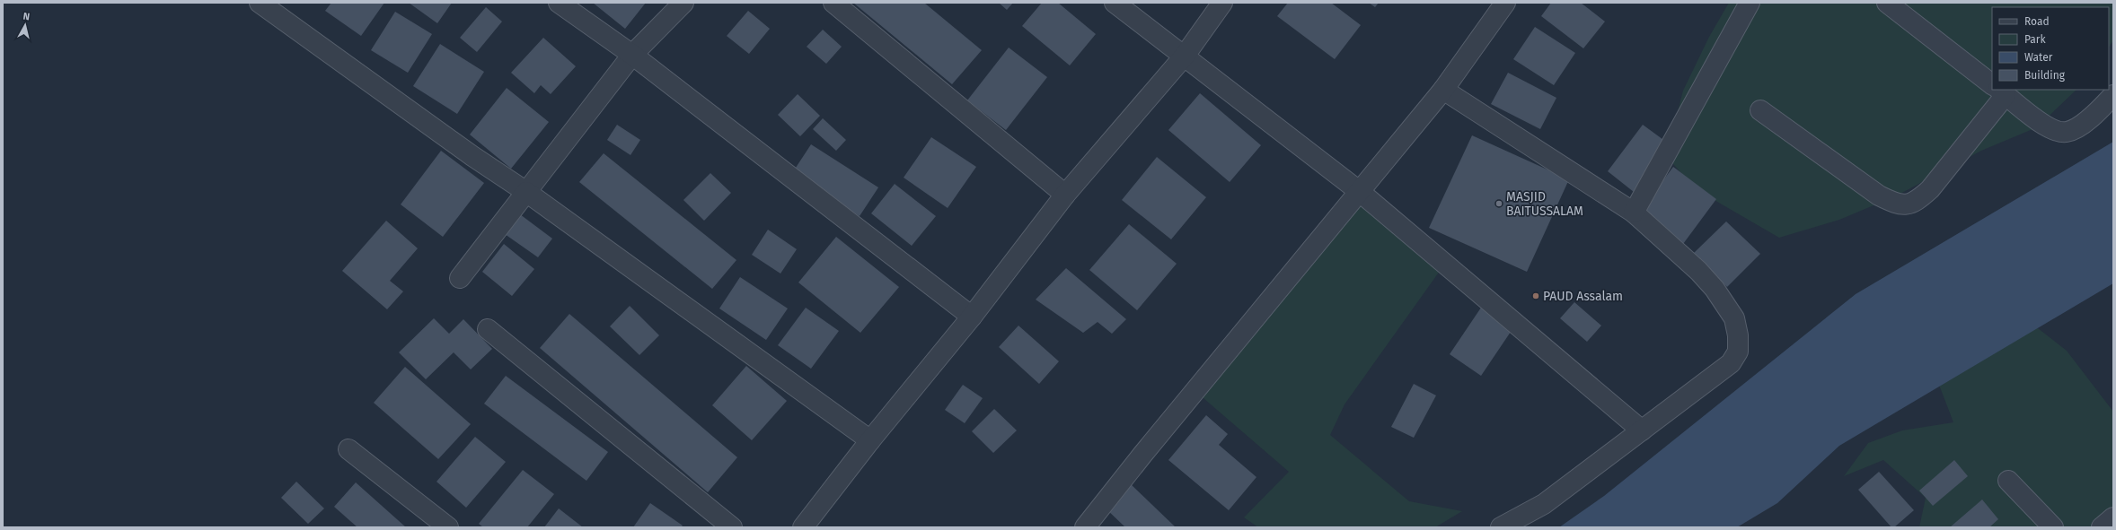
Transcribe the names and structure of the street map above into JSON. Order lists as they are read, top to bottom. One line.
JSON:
{"places":["MASJID BAITUSSALAM","PAUD Assalam"],"legend":["Road","Park","Water","Building"],"north":"top"}
